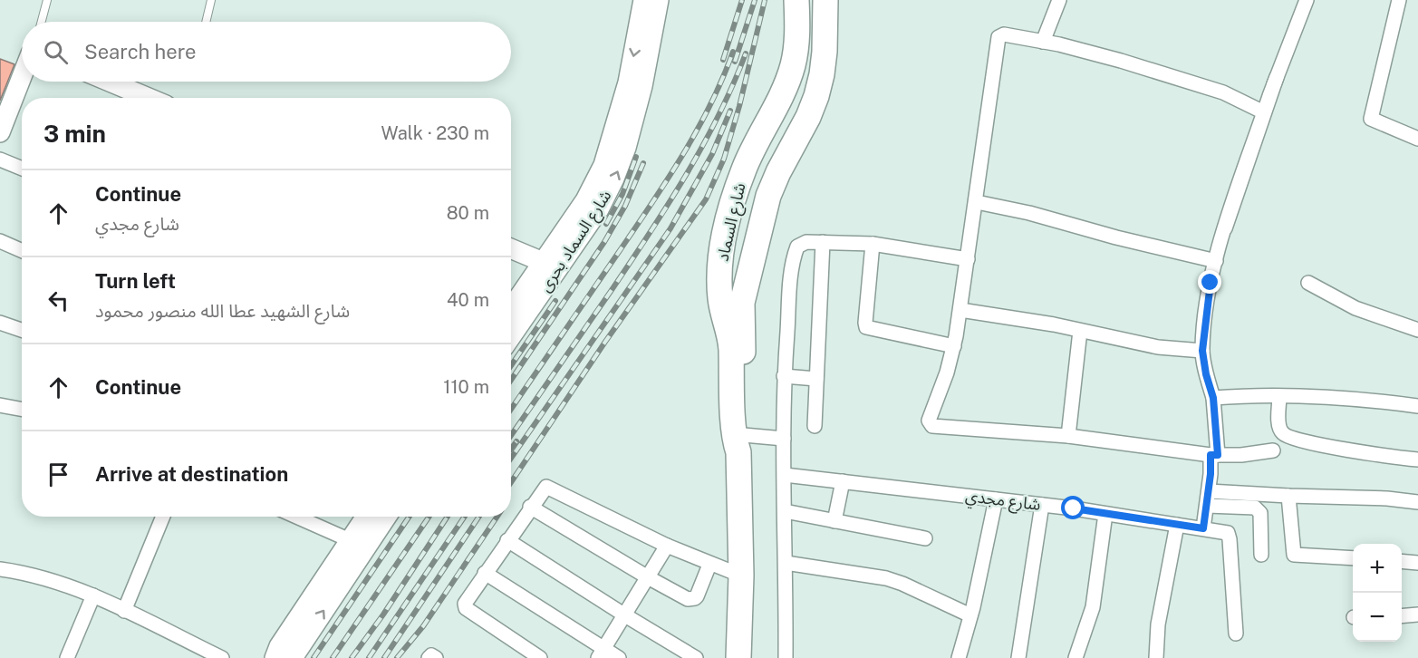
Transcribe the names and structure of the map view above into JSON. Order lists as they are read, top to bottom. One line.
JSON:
{"streets":{"highway":["شارع السماد"],"street":["شارع السماد بحرى","شارع مجدي"]},"page":{"search":"Search here","heading":["3 min","Walk · 230 m"],"list":[["Continue","شارع مجدي","80 m"],["Turn left","شارع الشهيد عطا الله منصور محمود","40 m"],["Continue","110 m"],"Arrive at destination"],"map_buttons":["+","−"]}}
